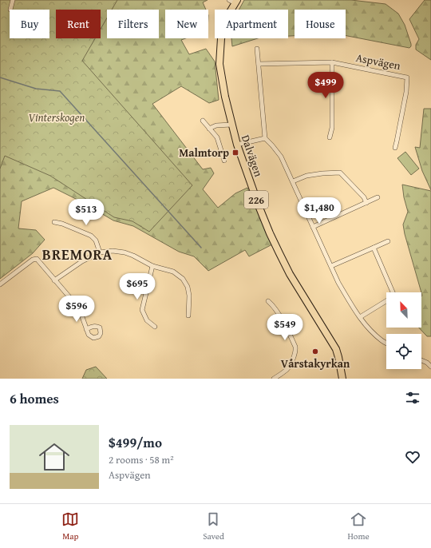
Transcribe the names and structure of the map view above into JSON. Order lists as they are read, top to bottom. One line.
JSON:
{"streets":{"main road":["Dalvägen","226"],"street":["Aspvägen"]},"districts":["BREMORA"],"parks":["Vinterskogen"],"places":{"transit":["Malmtorp"],"other":["Vårstakyrkan"]},"north":"top left","page":{"chip":["Buy","Rent","Filters","New","Apartment","House"],"price":["$499","$1,480","$513","$695","$596","$549"],"heading":"6 homes","list":[{"name":"$499/mo","note":"2 rooms · 58 m² · Aspvägen"}],"tabs":["Map","Saved","Home"]}}
